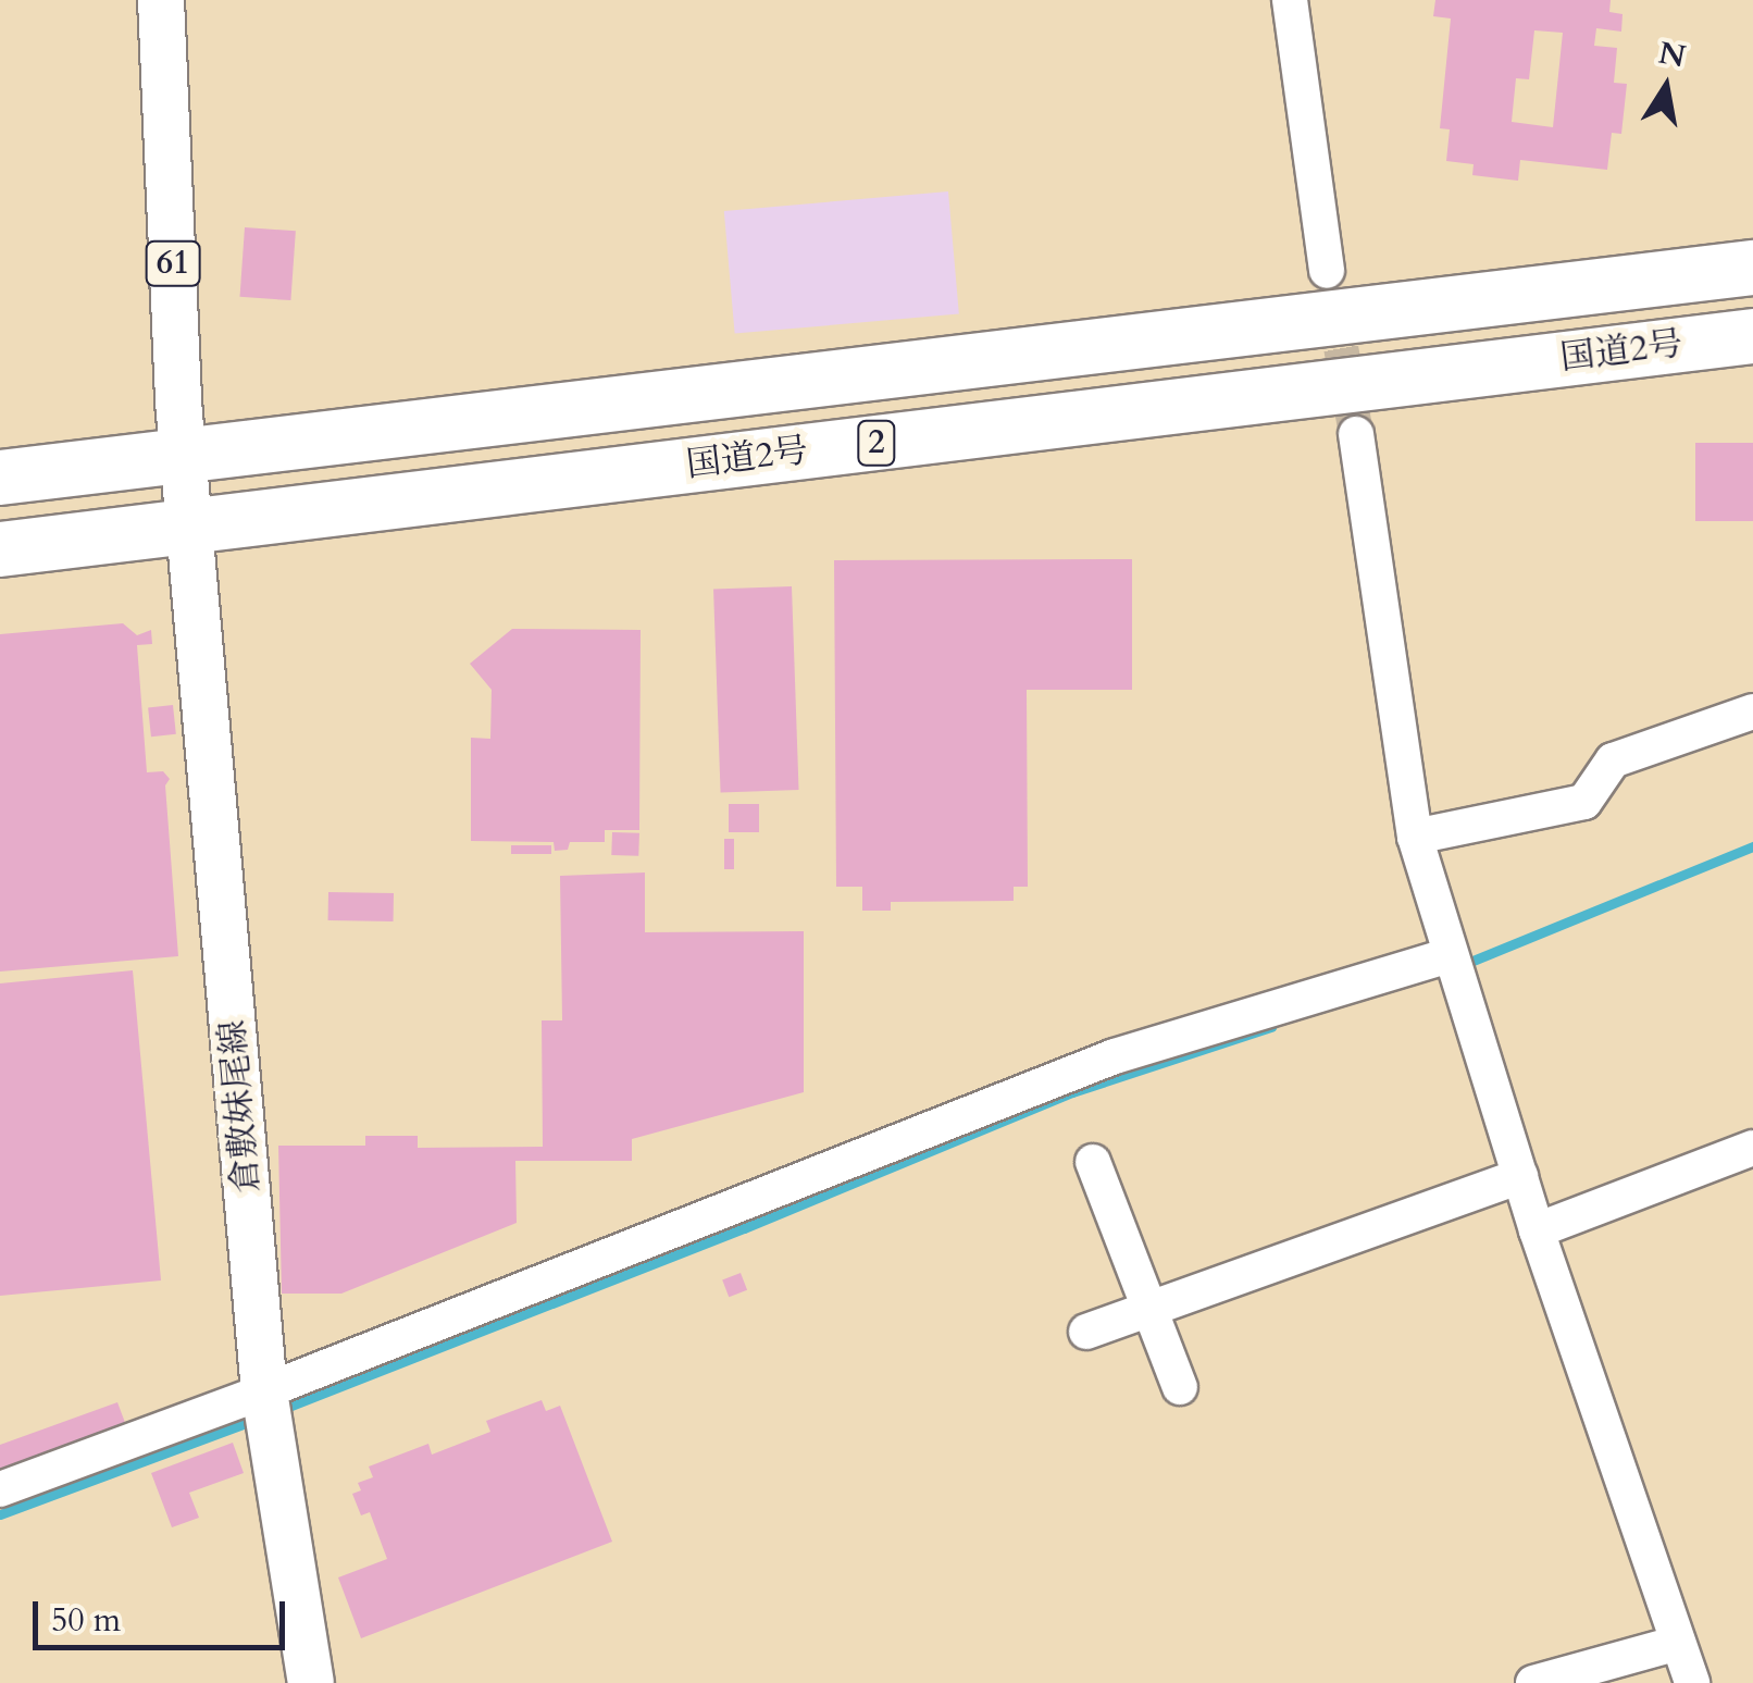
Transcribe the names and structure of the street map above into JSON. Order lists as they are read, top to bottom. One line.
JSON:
{"streets":{"highway":["国道2号","2"],"main road":["61","倉敷妹尾線"]},"crossings":[["61","国道2号"],["61","倉敷妹尾線"],["国道2号","倉敷妹尾線"]],"scale_bar":"50 m","north":"top"}
